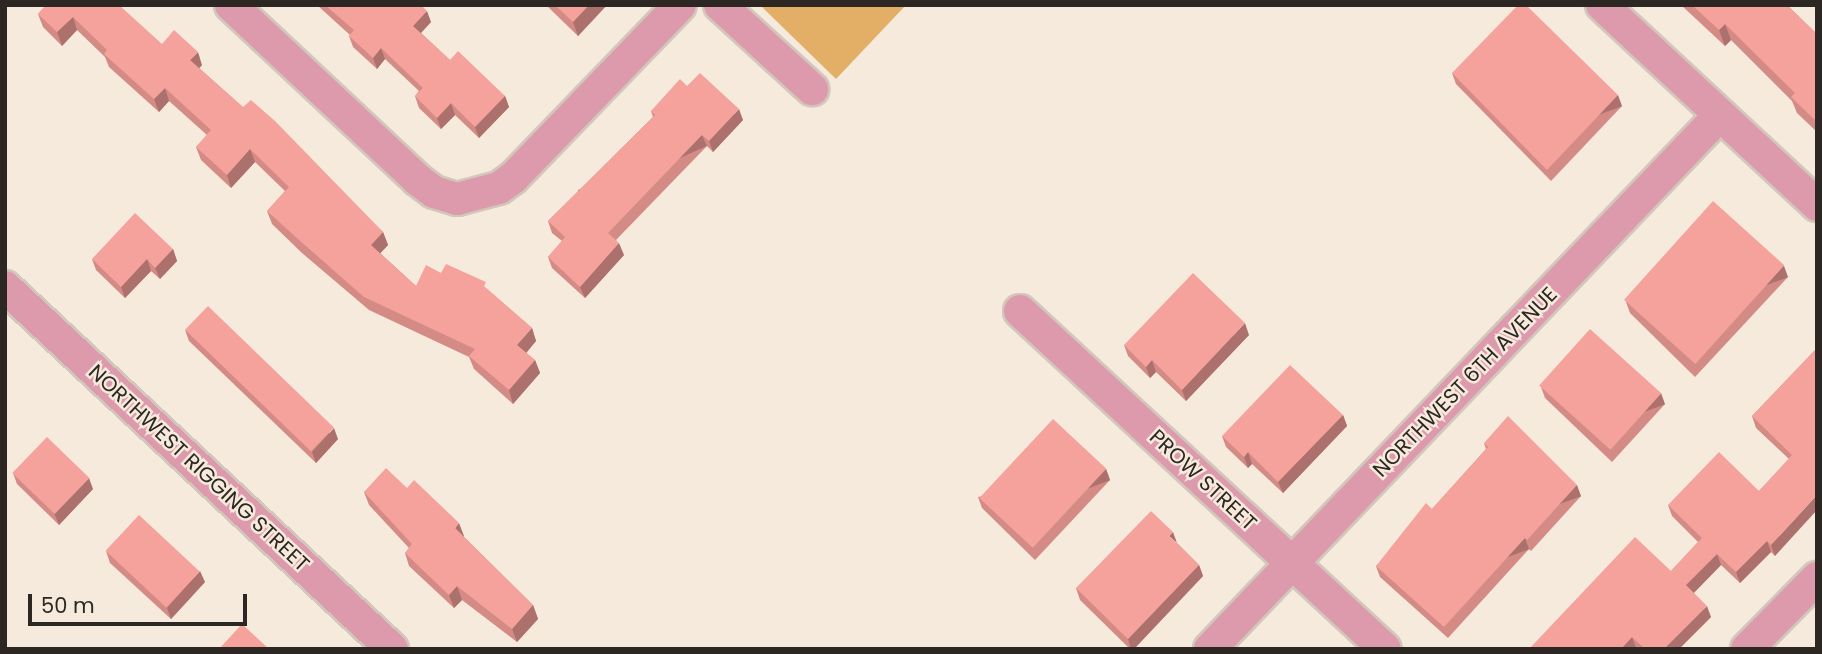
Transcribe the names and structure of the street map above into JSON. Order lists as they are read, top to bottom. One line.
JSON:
{"streets":{"street":["NORTHWEST 6TH AVENUE","NORTHWEST RIGGING STREET","PROW STREET"]},"crossings":[["NORTHWEST 6TH AVENUE","PROW STREET"]],"scale_bar":"50 m"}
